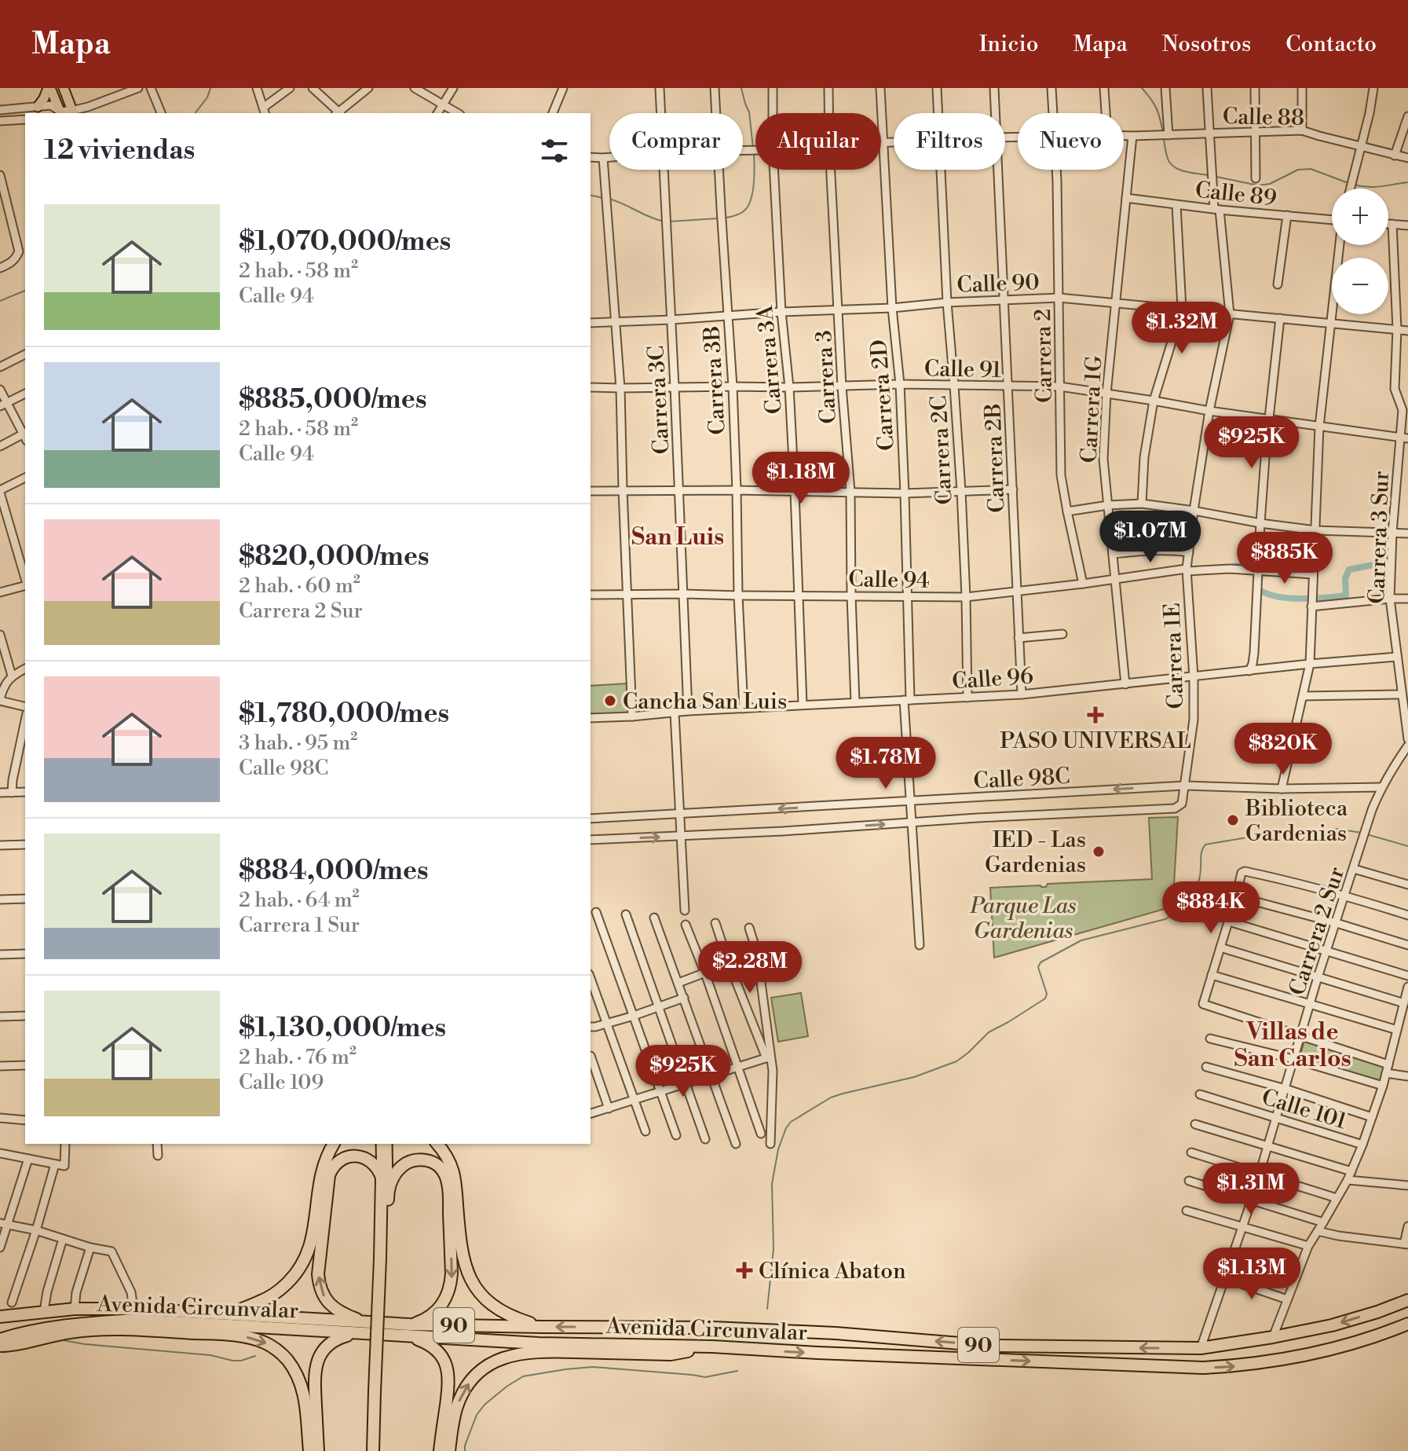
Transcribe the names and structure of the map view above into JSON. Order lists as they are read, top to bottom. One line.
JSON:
{"streets":{"highway":["Avenida Circunvalar","90"],"street":["Calle 88","Calle 89","Calle 90","Carrera 2","Carrera 3A","Calle 91","Carrera 3","Carrera 3B","Carrera 2D","Carrera 3C","Carrera 1G","Carrera 2C","Carrera 2B","Carrera 3 Sur","Calle 94","Carrera 1E","Calle 96","Calle 98C","Carrera 2 Sur","Calle 101"]},"crossings":[["Calle 88","Carrera 2D"],["Calle 88","Carrera 1G"],["Calle 88","Carrera 1E"],["Calle 89","Carrera 1G"],["Calle 89","Carrera 1E"],["Calle 90","Carrera 2"],["Calle 90","Carrera 3A"],["Calle 90","Carrera 3"],["Calle 90","Carrera 3B"],["Calle 90","Carrera 2D"],["Calle 90","Carrera 3C"],["Calle 90","Carrera 1G"],["Calle 90","Carrera 2C"],["Calle 90","Carrera 2B"],["Calle 90","Carrera 3 Sur"],["Calle 90","Carrera 1E"],["Carrera 2","Calle 91"],["Carrera 2","Calle 94"],["Carrera 3A","Calle 91"],["Carrera 3A","Calle 94"],["Carrera 3A","Calle 96"],["Calle 91","Carrera 3"],["Calle 91","Carrera 3B"],["Calle 91","Carrera 2D"],["Calle 91","Carrera 3C"],["Calle 91","Carrera 1G"],["Calle 91","Carrera 2C"],["Calle 91","Carrera 2B"],["Calle 91","Carrera 3 Sur"],["Calle 91","Carrera 1E"],["Carrera 3","Calle 94"],["Carrera 3","Calle 96"],["Carrera 3B","Calle 94"],["Carrera 3B","Calle 96"],["Carrera 2D","Calle 94"],["Carrera 2D","Calle 96"],["Carrera 2D","Calle 98C"],["Carrera 3C","Calle 94"],["Carrera 3C","Calle 96"],["Carrera 1G","Calle 94"],["Carrera 1G","Calle 96"],["Carrera 2C","Calle 94"],["Carrera 2C","Calle 96"],["Carrera 2B","Calle 94"],["Carrera 2B","Calle 96"],["Carrera 3 Sur","Calle 96"],["Calle 94","Carrera 1E"],["Carrera 1E","Calle 96"],["Carrera 1E","Calle 98C"],["Calle 98C","Carrera 2 Sur"],["Carrera 2 Sur","Calle 101"],["Carrera 2 Sur","Avenida Circunvalar"]],"districts":["San Luis","Villas de San Carlos"],"parks":["Parque Las Gardenias"],"places":{"other":["Cancha San Luis","Biblioteca Gardenias","IED - Las Gardenias"],"health":["PASO UNIVERSAL","Clínica Abaton"]},"page":{"header":"Mapa","nav":["Inicio","Mapa","Nosotros","Contacto"],"chip":["Comprar","Alquilar","Filtros","Nuevo"],"heading":"12 viviendas","map_buttons":["+","−"],"list":[{"name":"$1,070,000/mes","note":"2 hab. · 58 m² · Calle 94"},{"name":"$885,000/mes","note":"2 hab. · 58 m² · Calle 94"},{"name":"$820,000/mes","note":"2 hab. · 60 m² · Carrera 2 Sur"},{"name":"$1,780,000/mes","note":"3 hab. · 95 m² · Calle 98C"},{"name":"$884,000/mes","note":"2 hab. · 64 m² · Carrera 1 Sur"},{"name":"$1,130,000/mes","note":"2 hab. · 76 m² · Calle 109"}],"price":["$1.32M","$925K","$1.18M","$1.07M","$885K","$820K","$1.78M","$884K","$2.28M","$925K","$1.31M","$1.13M"]}}
